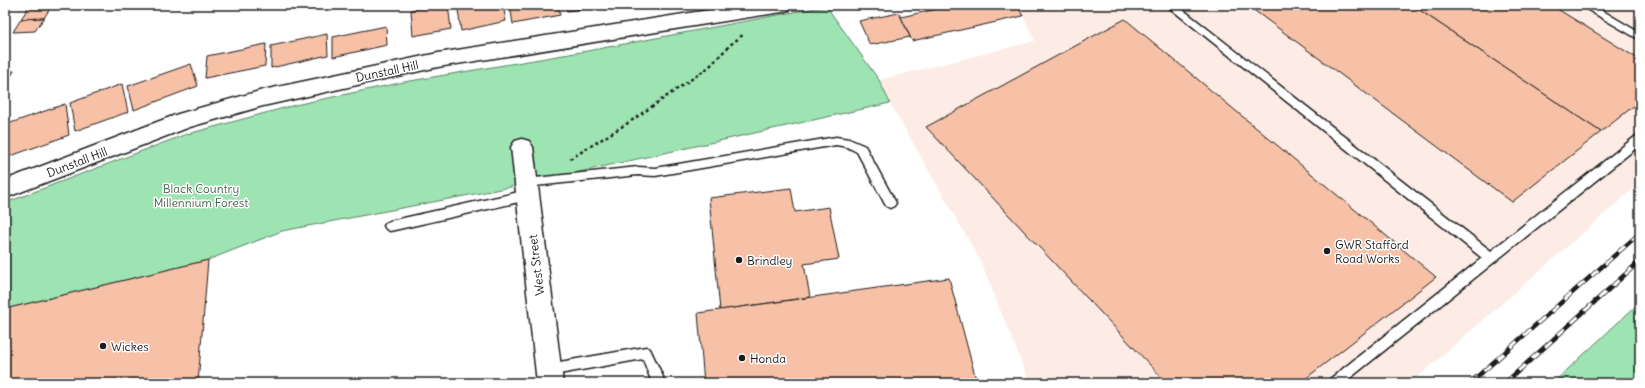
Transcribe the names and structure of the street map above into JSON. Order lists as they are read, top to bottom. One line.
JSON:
{"streets":{"street":["Dunstall Hill","West Street"]},"parks":["Black Country Millennium Forest"],"places":["GWR Stafford Road Works","Brindley","Wickes","Honda"]}
